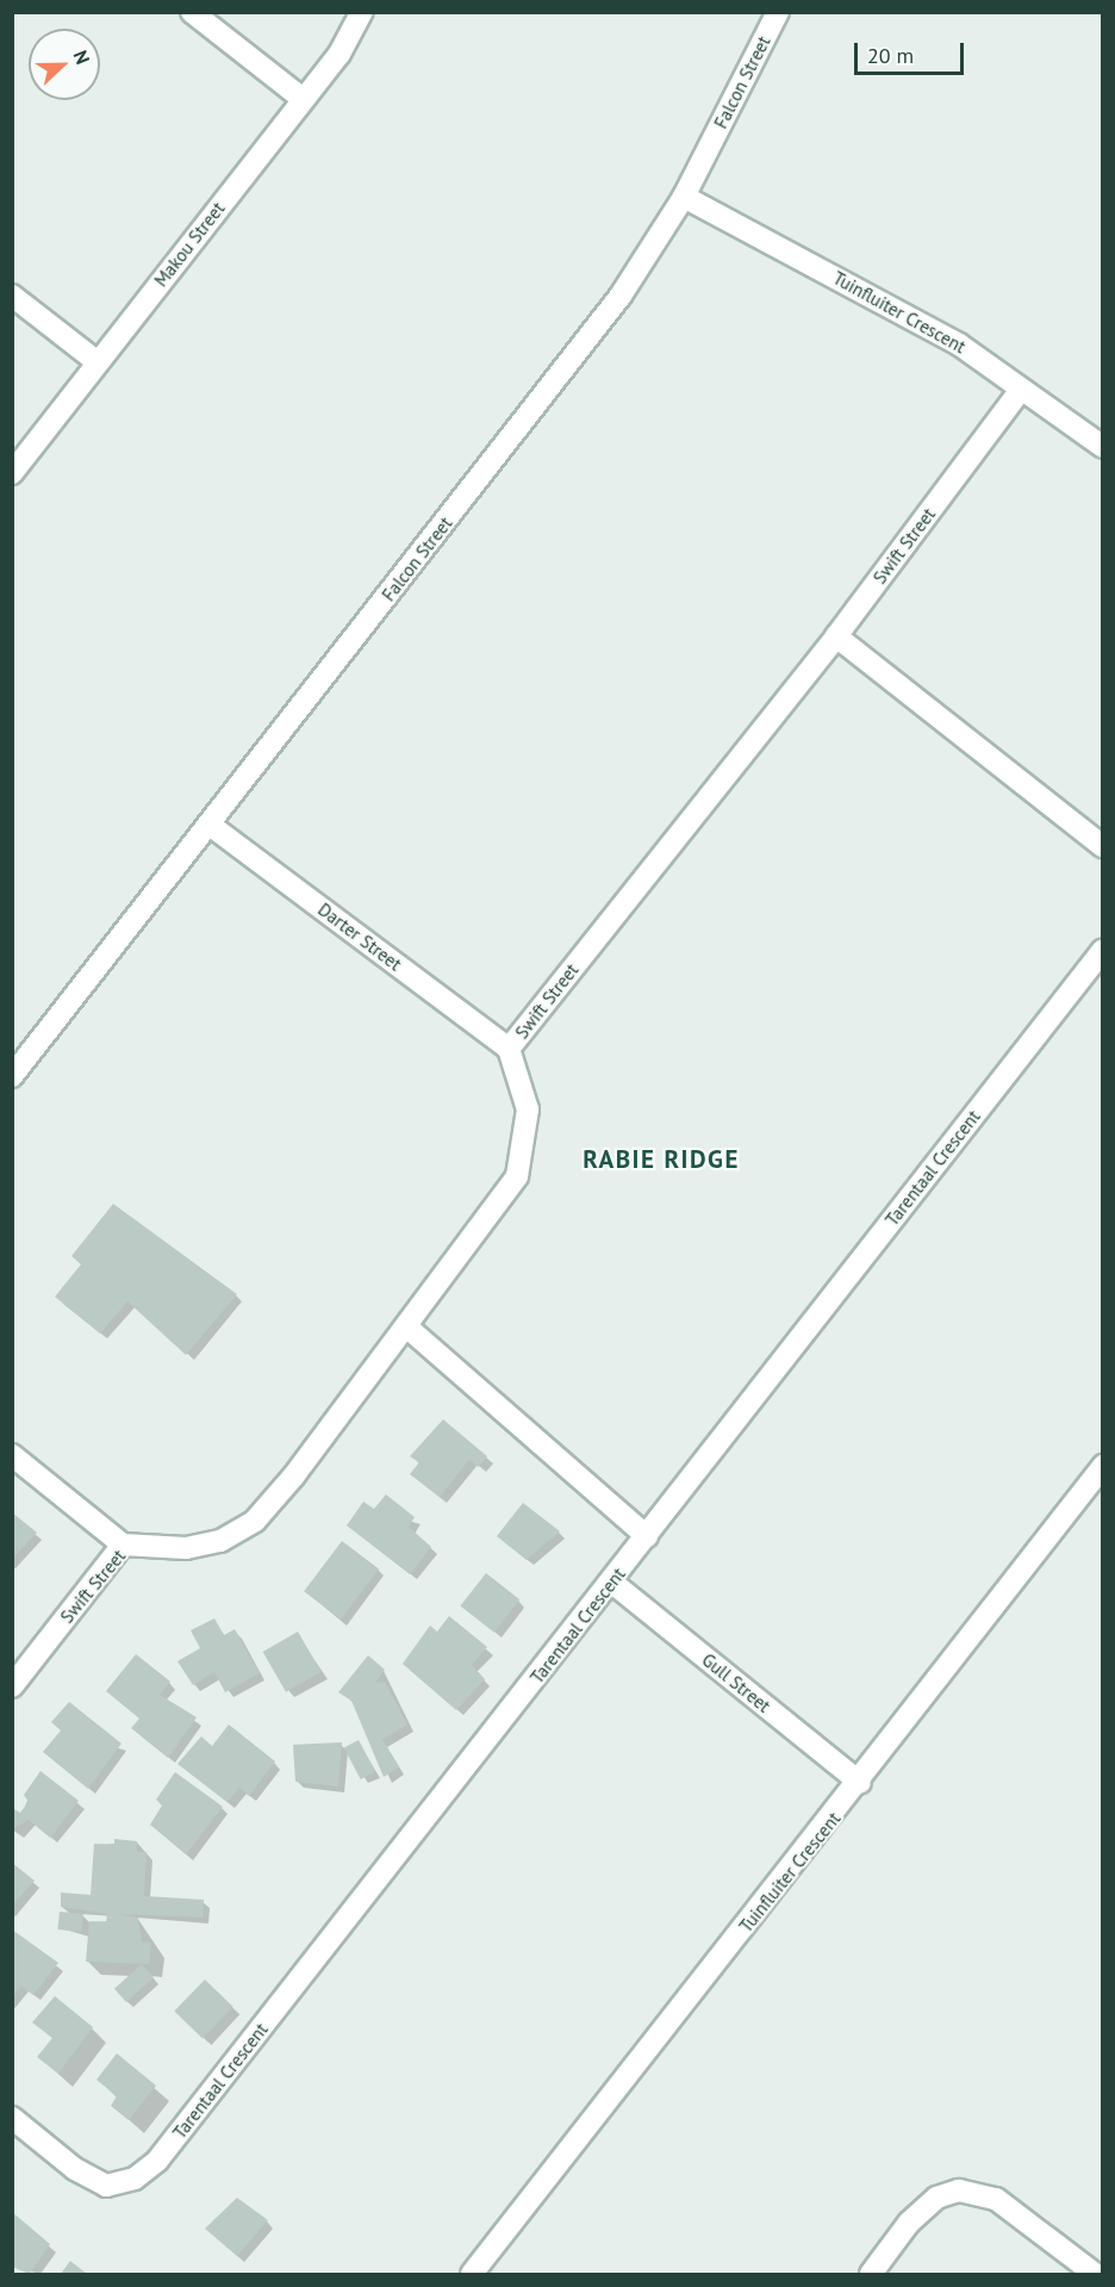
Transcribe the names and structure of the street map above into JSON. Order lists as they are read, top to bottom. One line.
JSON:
{"streets":{"street":["Falcon Street","Makou Street","Tuinfluiter Crescent","Swift Street","Darter Street","Tarentaal Crescent","Gull Street"]},"crossings":[["Falcon Street","Tuinfluiter Crescent"],["Falcon Street","Darter Street"],["Tuinfluiter Crescent","Swift Street"],["Tuinfluiter Crescent","Gull Street"],["Swift Street","Darter Street"],["Tarentaal Crescent","Gull Street"]],"districts":["RABIE RIDGE"],"scale_bar":"20 m","north":"right"}
